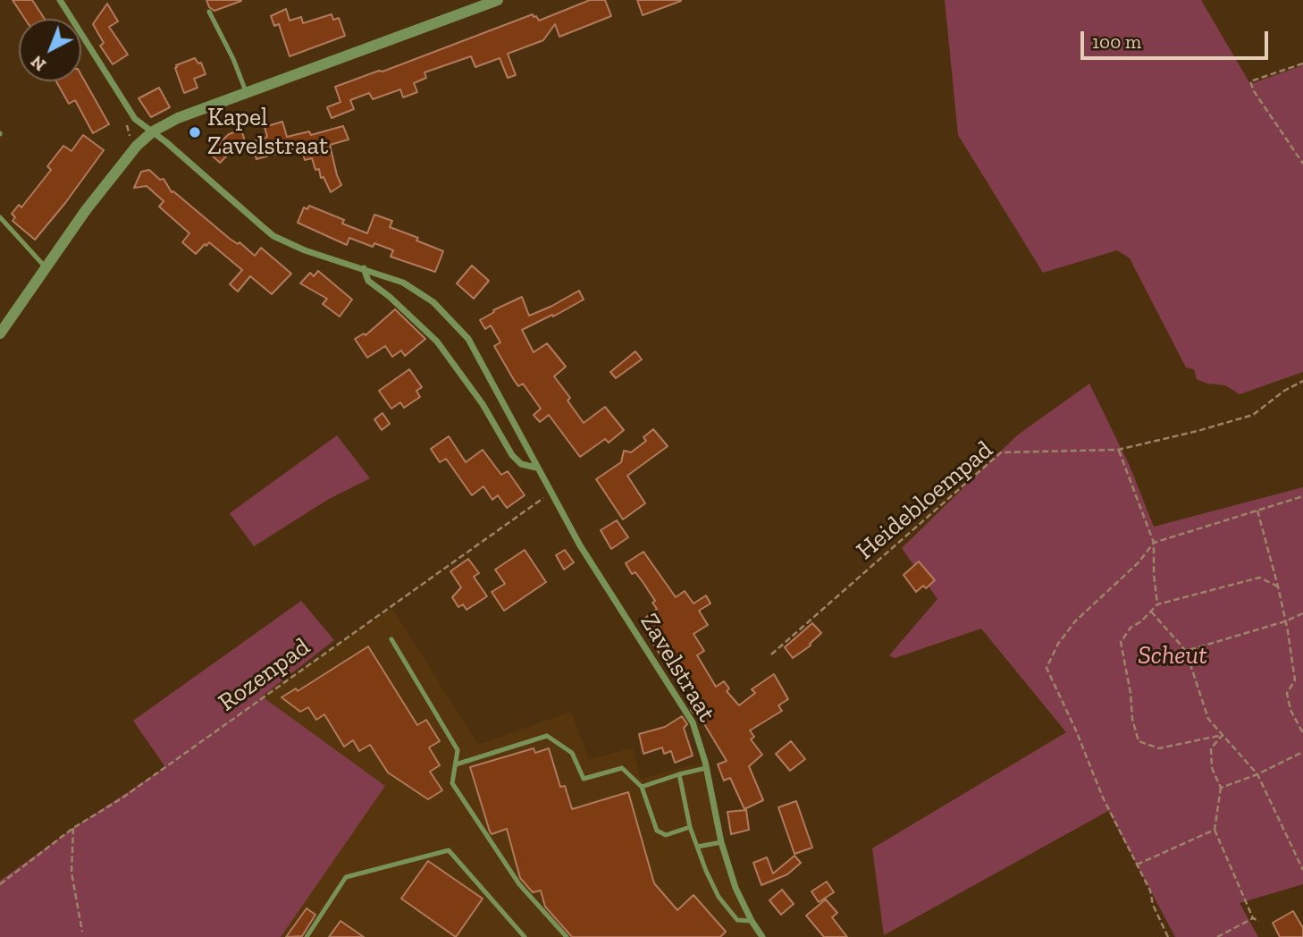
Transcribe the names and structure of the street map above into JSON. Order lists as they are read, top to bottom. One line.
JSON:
{"streets":{"street":["Zavelstraat"],"path":["Heidebloempad","Rozenpad"]},"crossings":[["Zavelstraat","Rozenpad"]],"parks":["Scheut"],"places":["Kapel Zavelstraat"],"scale_bar":"100 m","north":"bottom left"}
